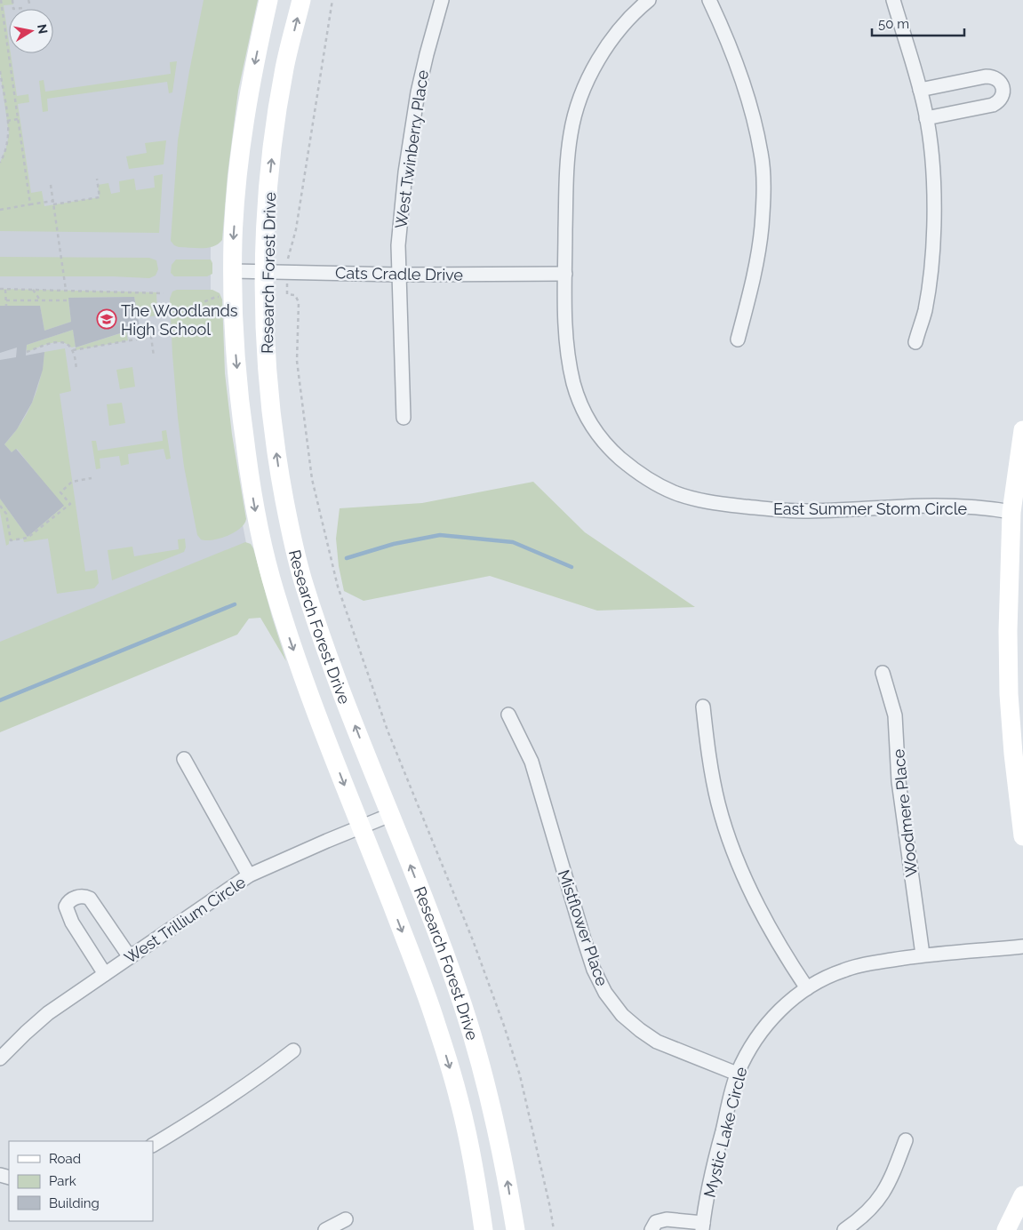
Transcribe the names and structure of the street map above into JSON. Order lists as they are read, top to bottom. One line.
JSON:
{"streets":{"main road":["Research Forest Drive"],"street":["West Twinberry Place","Cats Cradle Drive","East Summer Storm Circle","Woodmere Place","West Trillium Circle","Mistflower Place","Mystic Lake Circle"]},"crossings":[["West Twinberry Place","Cats Cradle Drive"],["Research Forest Drive","Cats Cradle Drive"],["Research Forest Drive","West Trillium Circle"],["Cats Cradle Drive","East Summer Storm Circle"],["Woodmere Place","Mystic Lake Circle"],["Mistflower Place","Mystic Lake Circle"]],"places":{"school or university":["The Woodlands High School"]},"legend":["Road","Park","Building"],"scale_bar":"50 m","north":"right"}
